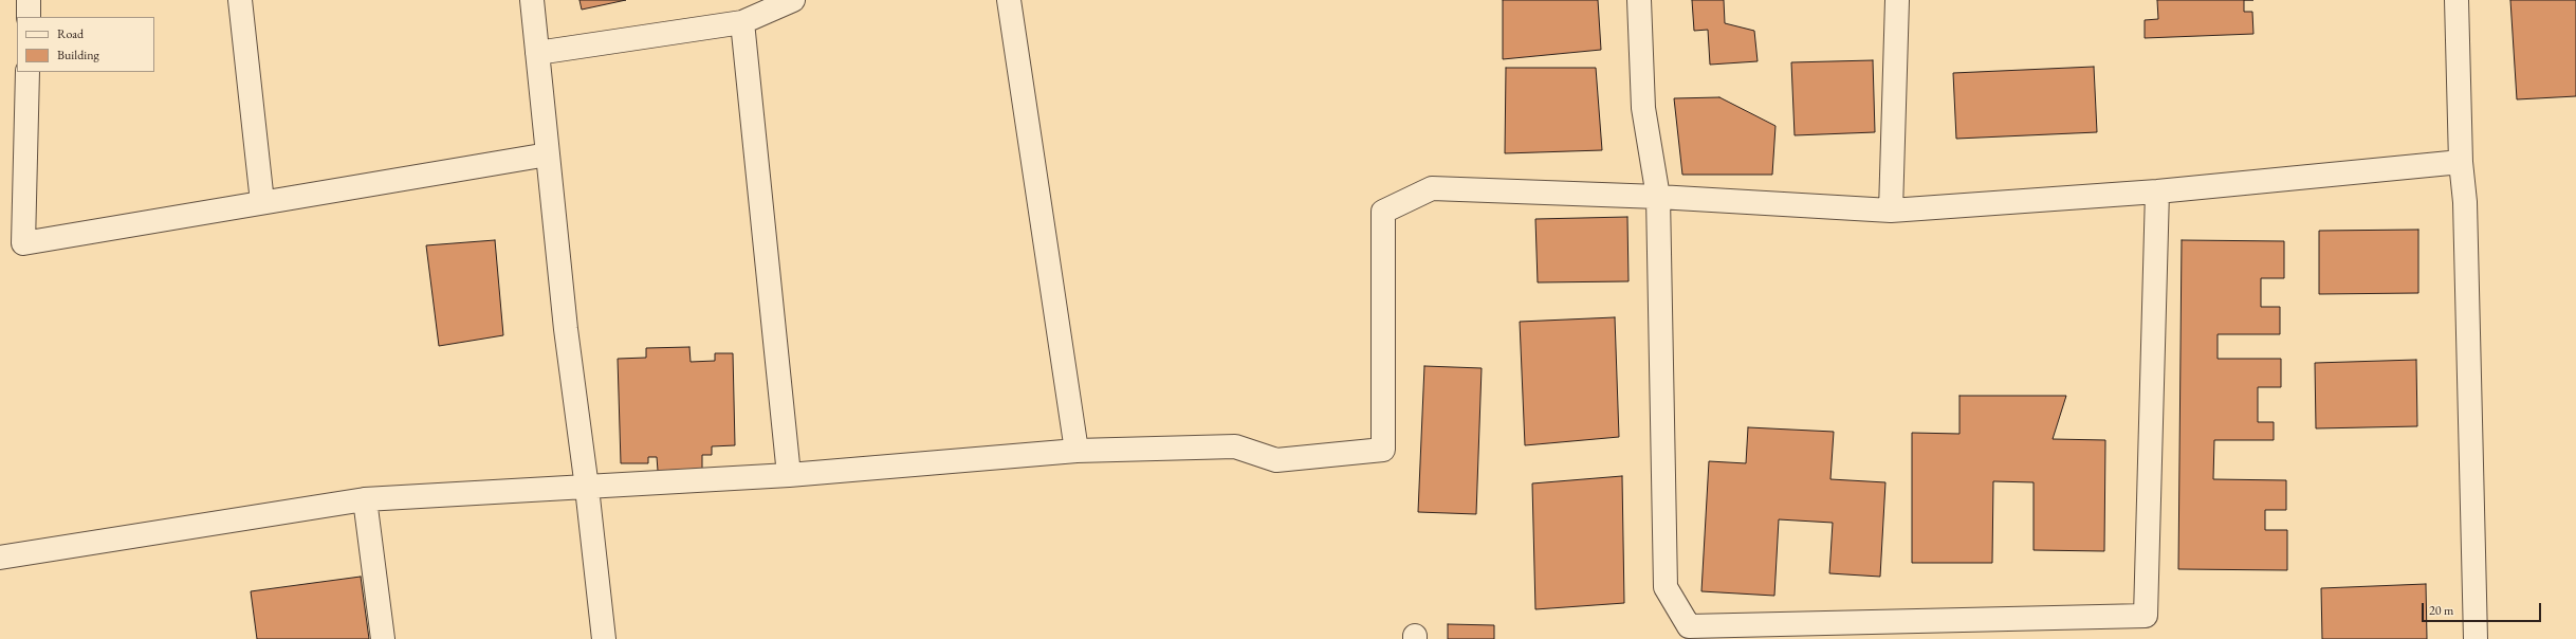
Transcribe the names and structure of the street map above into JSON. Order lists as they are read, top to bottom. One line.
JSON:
{"legend":["Road","Building"],"scale_bar":"20 m"}
